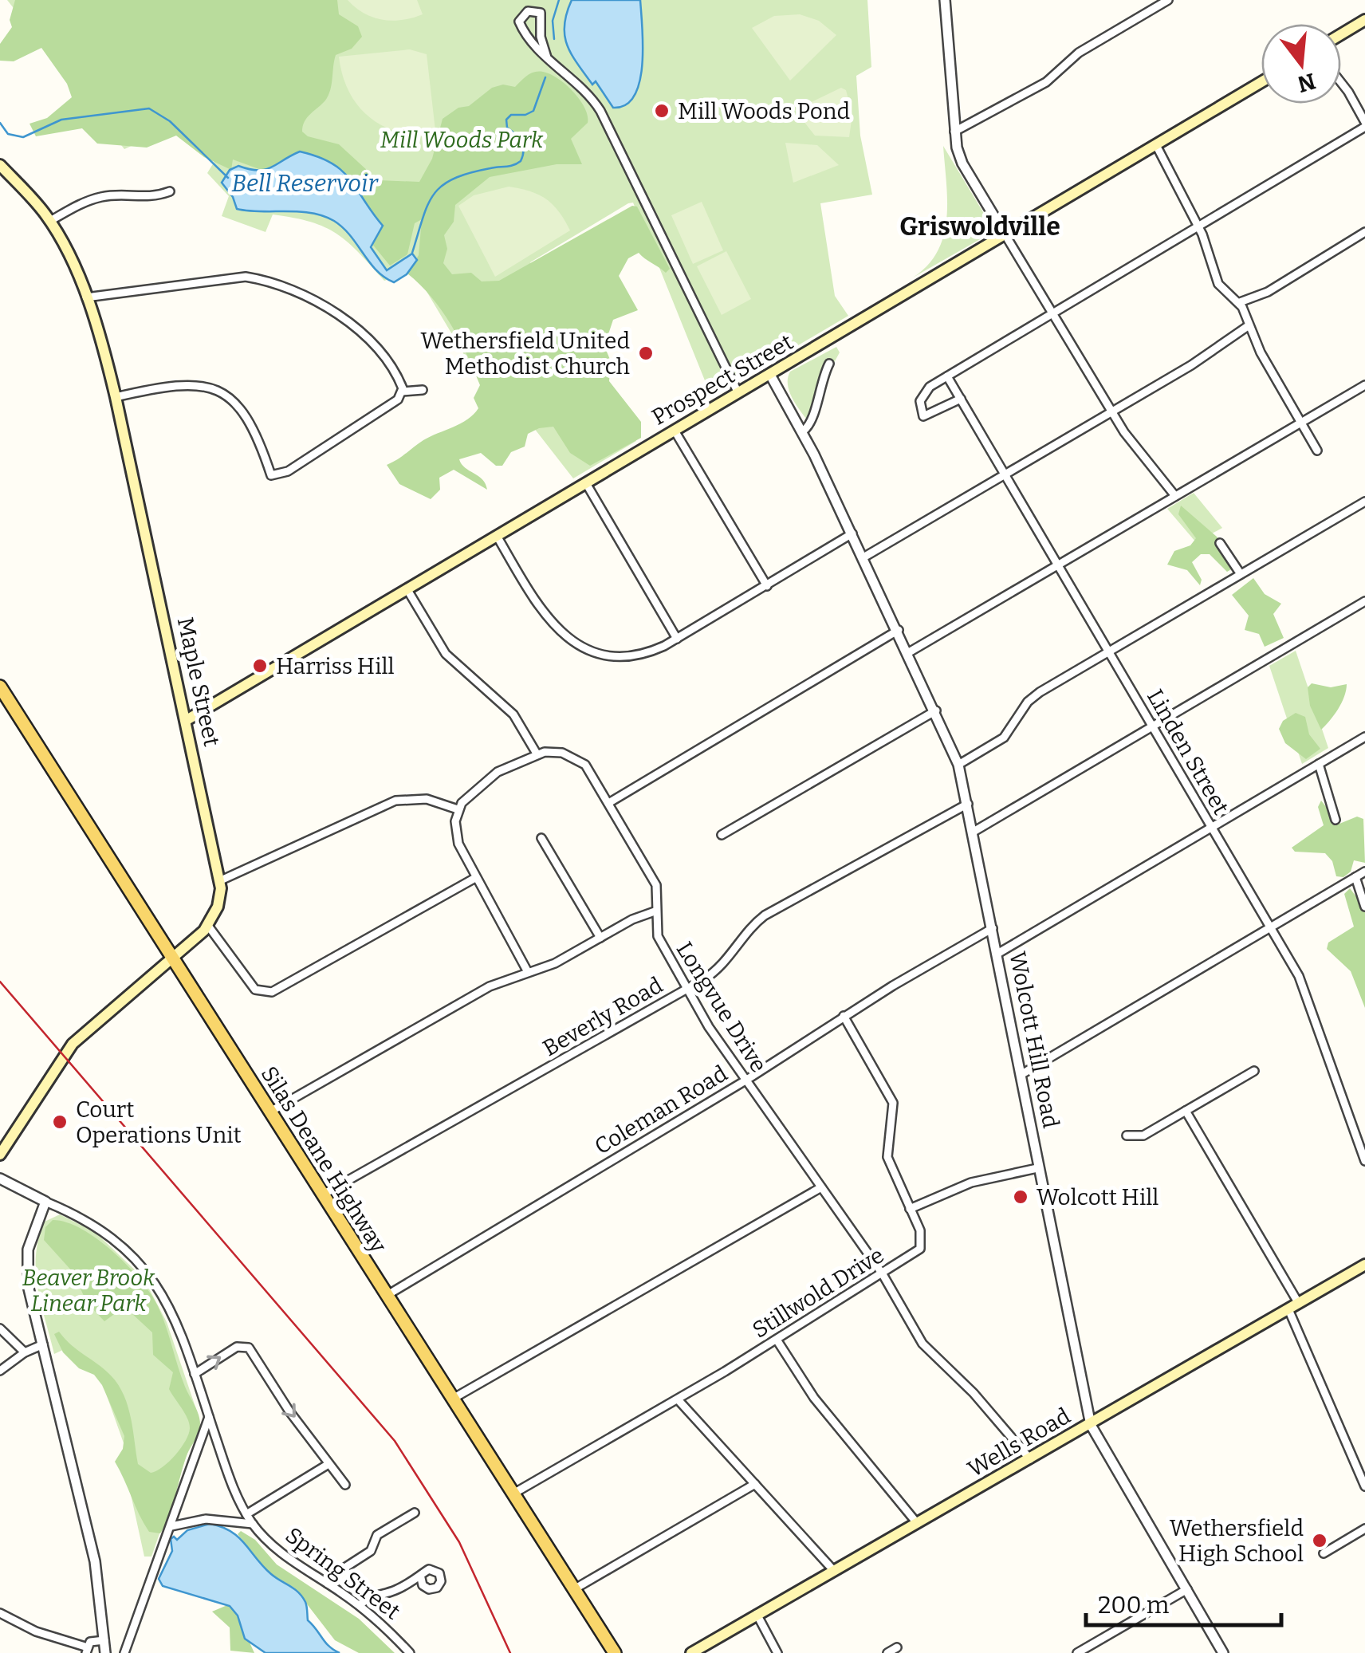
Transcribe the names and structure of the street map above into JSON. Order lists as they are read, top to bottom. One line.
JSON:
{"streets":{"main road":["Prospect Street","Maple Street","Silas Deane Highway","Wells Road"],"street":["Linden Street","Longvue Drive","Beverly Road","Wolcott Hill Road","Coleman Road","Stillwold Drive","Spring Street"]},"crossings":[["Prospect Street","Maple Street"],["Prospect Street","Wolcott Hill Road"],["Longvue Drive","Beverly Road"],["Longvue Drive","Coleman Road"],["Longvue Drive","Stillwold Drive"],["Longvue Drive","Wells Road"],["Beverly Road","Wolcott Hill Road"],["Beverly Road","Silas Deane Highway"],["Wolcott Hill Road","Coleman Road"],["Wolcott Hill Road","Wells Road"],["Coleman Road","Silas Deane Highway"],["Coleman Road","Stillwold Drive"],["Silas Deane Highway","Stillwold Drive"]],"districts":["Griswoldville"],"water":["Bell Reservoir"],"parks":["Mill Woods Park","Beaver Brook Linear Park"],"places":["Mill Woods Pond","Wethersfield United Methodist Church","Harriss Hill","Court Operations Unit","Wolcott Hill","Wethersfield High School"],"scale_bar":"200 m","north":"bottom"}
